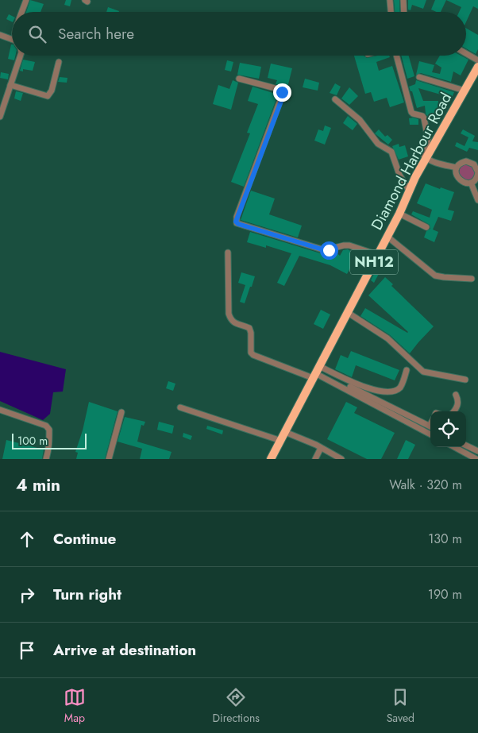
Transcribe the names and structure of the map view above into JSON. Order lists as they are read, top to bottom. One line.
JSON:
{"streets":{"highway":["Diamond Harbour Road","NH12"]},"scale_bar":"100 m","page":{"search":"Search here","scale":"100 m","heading":["4 min","Walk · 320 m"],"list":[["Continue","130 m"],["Turn right","190 m"],"Arrive at destination"],"nav":["Map","Directions","Saved"]}}
